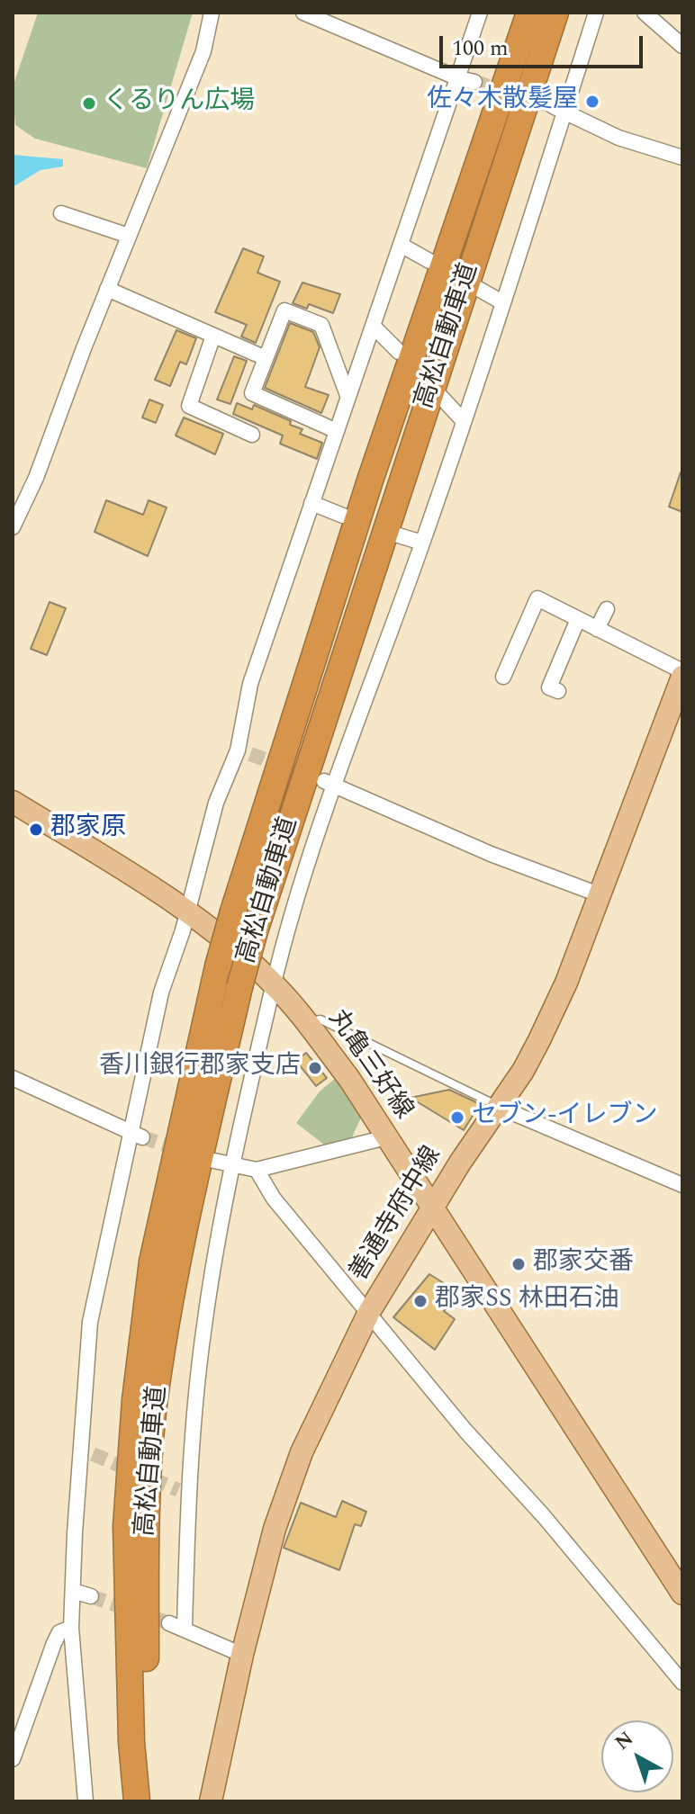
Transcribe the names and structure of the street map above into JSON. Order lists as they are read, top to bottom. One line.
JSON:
{"streets":{"highway":["高松自動車道"],"main road":["丸亀三好線","善通寺府中線"]},"crossings":[["丸亀三好線","善通寺府中線"]],"places":["佐々木散髪屋","くるりん広場","郡家原","香川銀行郡家支店","セブン-イレブン","郡家交番","郡家SS 林田石油"],"scale_bar":"100 m","north":"top left"}
